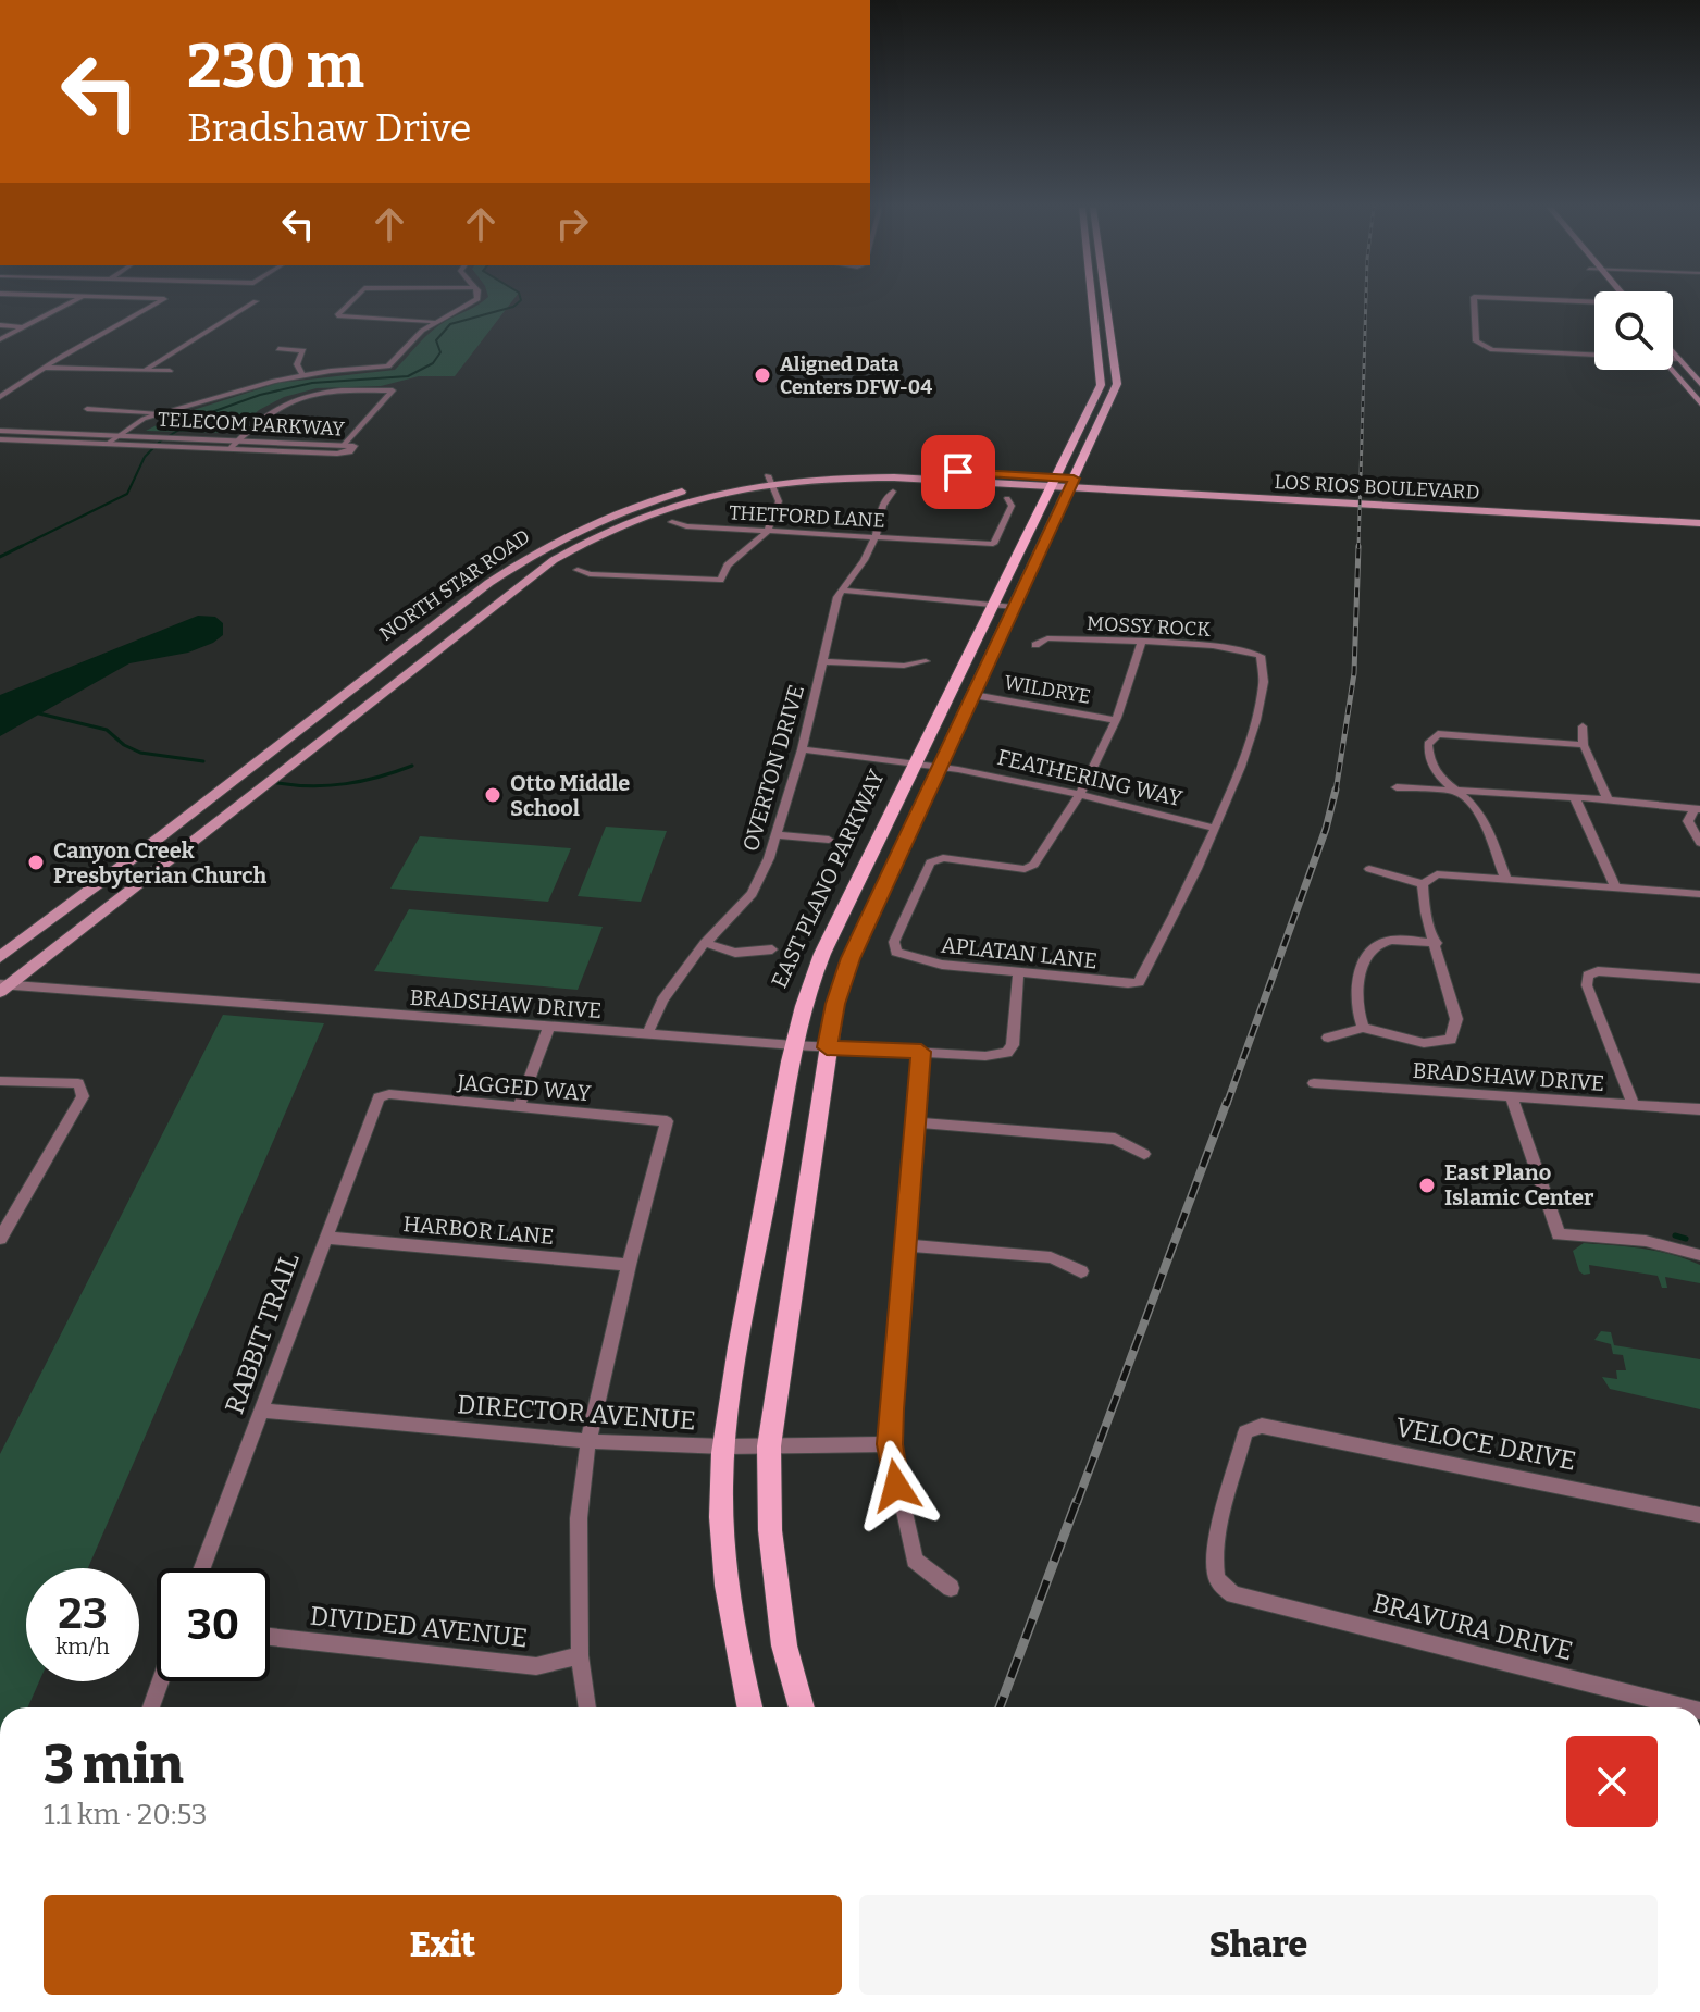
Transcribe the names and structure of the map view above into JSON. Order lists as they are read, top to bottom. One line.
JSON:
{"streets":{"main road":["LOS RIOS BOULEVARD","NORTH STAR ROAD","EAST PLANO PARKWAY"],"street":["TELECOM PARKWAY","THETFORD LANE","MOSSY ROCK","WILDRYE","OVERTON DRIVE","FEATHERING WAY","APLATAN LANE","BRADSHAW DRIVE","JAGGED WAY","HARBOR LANE","RABBIT TRAIL","DIRECTOR AVENUE","VELOCE DRIVE","DIVIDED AVENUE","BRAVURA DRIVE"]},"crossings":[["LOS RIOS BOULEVARD","NORTH STAR ROAD"],["LOS RIOS BOULEVARD","EAST PLANO PARKWAY"],["THETFORD LANE","OVERTON DRIVE"],["NORTH STAR ROAD","EAST PLANO PARKWAY"],["NORTH STAR ROAD","BRADSHAW DRIVE"],["MOSSY ROCK","FEATHERING WAY"],["MOSSY ROCK","APLATAN LANE"],["WILDRYE","EAST PLANO PARKWAY"],["OVERTON DRIVE","FEATHERING WAY"],["OVERTON DRIVE","BRADSHAW DRIVE"],["FEATHERING WAY","EAST PLANO PARKWAY"],["FEATHERING WAY","APLATAN LANE"],["EAST PLANO PARKWAY","BRADSHAW DRIVE"],["EAST PLANO PARKWAY","DIRECTOR AVENUE"],["APLATAN LANE","BRADSHAW DRIVE"],["JAGGED WAY","HARBOR LANE"],["JAGGED WAY","RABBIT TRAIL"],["HARBOR LANE","RABBIT TRAIL"],["RABBIT TRAIL","DIRECTOR AVENUE"],["VELOCE DRIVE","BRAVURA DRIVE"]],"places":["Aligned Data Centers DFW-04","Otto Middle School","Canyon Creek Presbyterian Church","East Plano Islamic Center"],"page":{"turn":["230 m","Bradshaw Drive"],"speed":"23 km/h","limit":"30","heading":["3 min","1.1 km · 20:53"],"buttons":["Exit","Share"]}}
